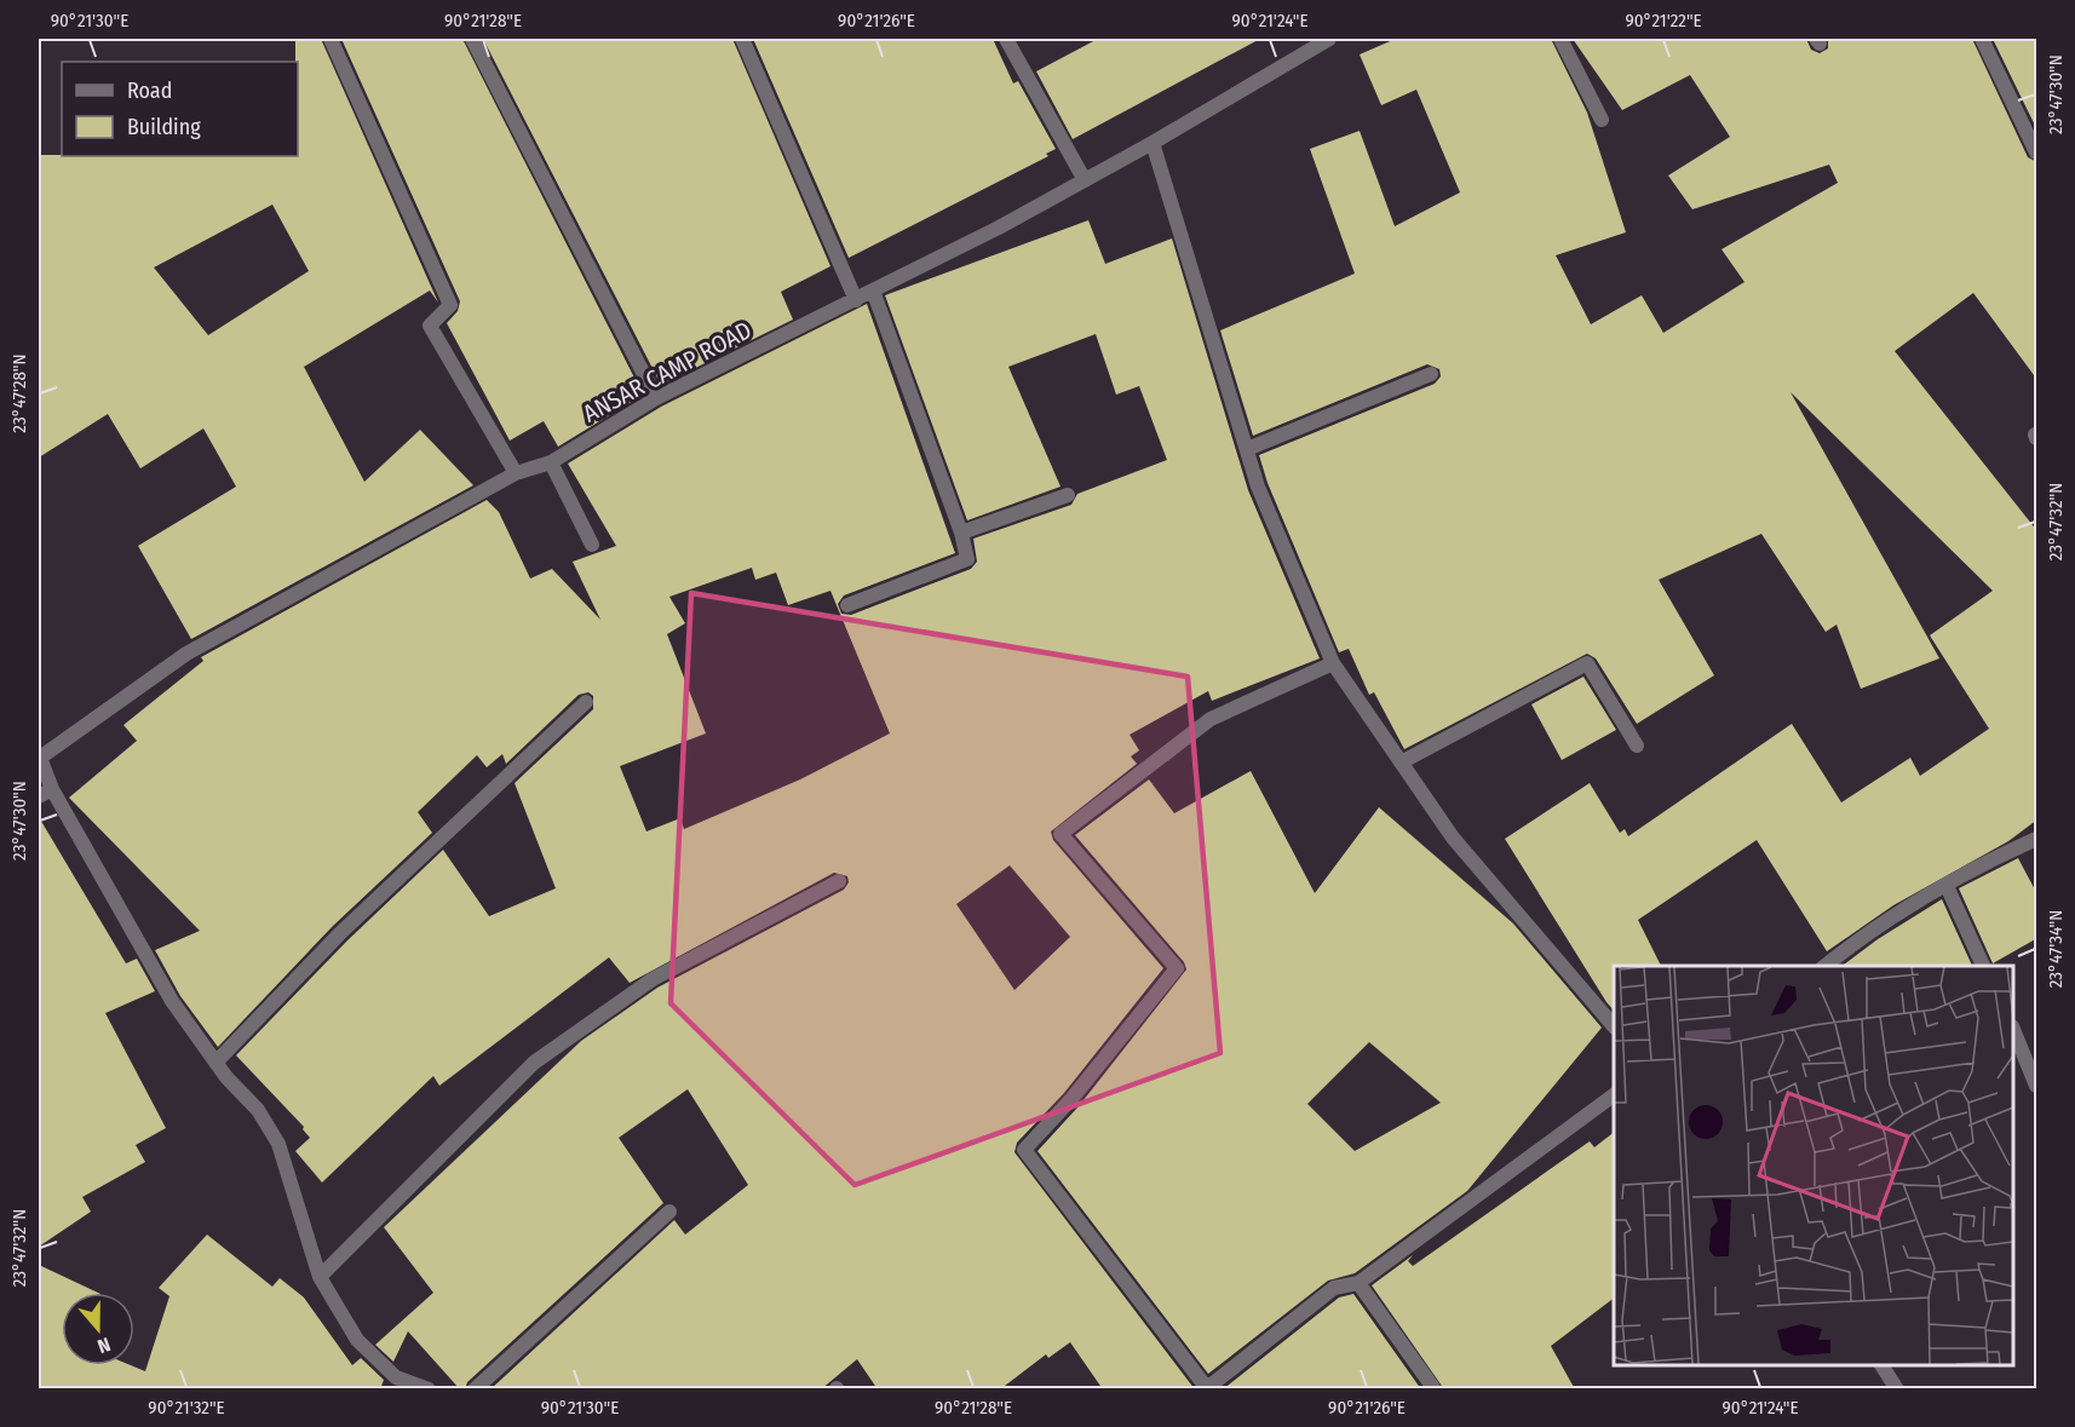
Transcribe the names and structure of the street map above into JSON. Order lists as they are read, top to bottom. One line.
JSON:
{"streets":{"street":["ANSAR CAMP ROAD"]},"legend":["Road","Building"],"north":"bottom","coordinates":["90°21'30\"E","90°21'28\"E","90°21'26\"E","90°21'24\"E","90°21'22\"E","23°47'30\"N","23°47'28\"N","23°47'32\"N","23°47'34\"N","90°21'32\"E"]}
